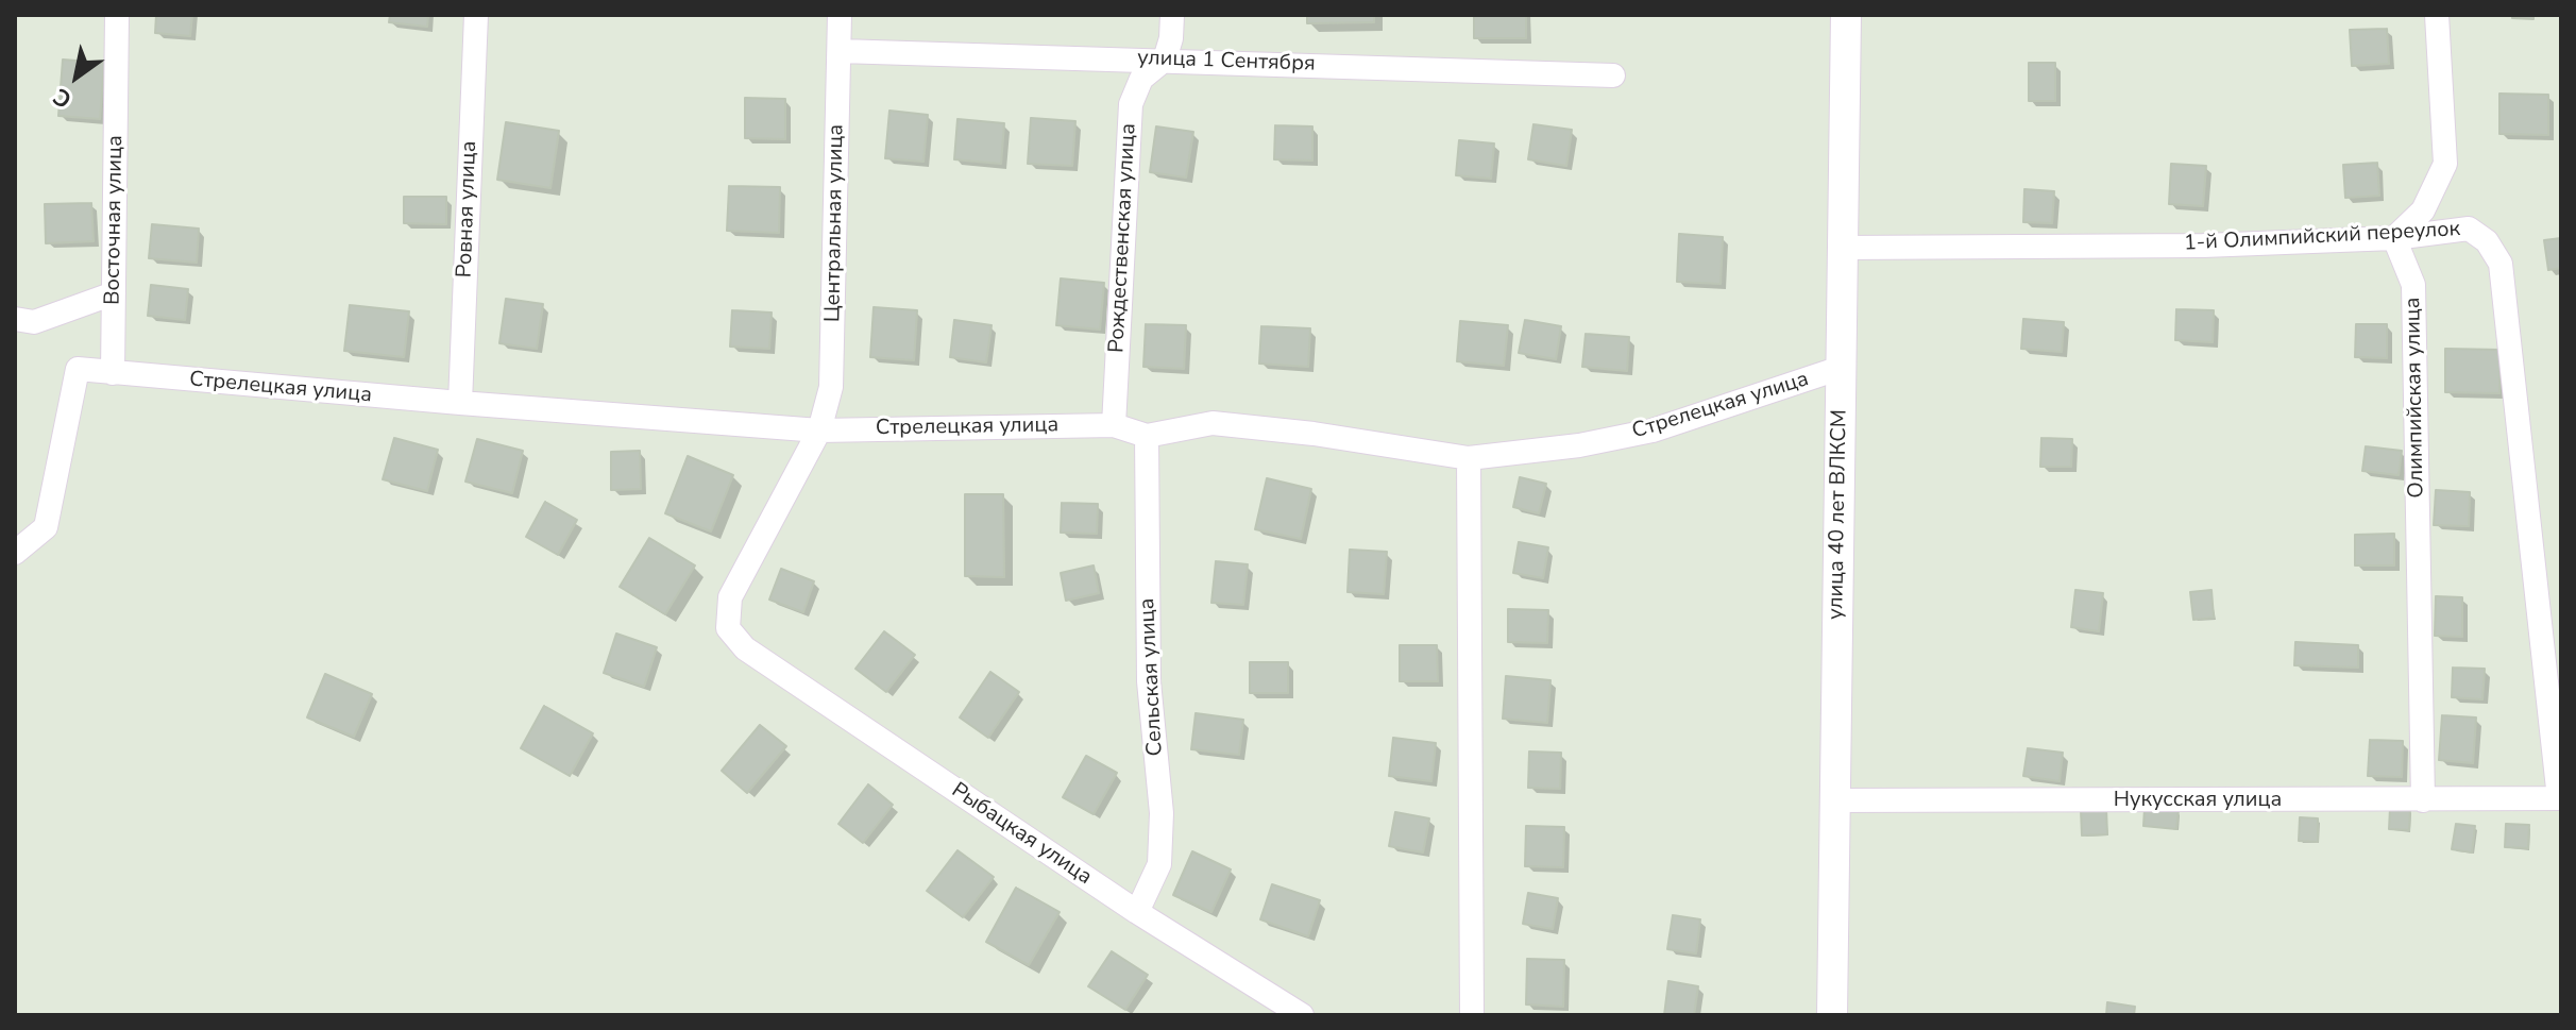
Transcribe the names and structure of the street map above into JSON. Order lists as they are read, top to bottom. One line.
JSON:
{"streets":{"street":["улица 1 Сентября","Ровная улица","Восточная улица","Центральная улица","1-й Олимпийский переулок","Рождественская улица","Стрелецкая улица","Олимпийская улица","улица 40 лет ВЛКСМ","Сельская улица","Нукусская улица","Рыбацкая улица"]},"crossings":[["улица 1 Сентября","Центральная улица"],["улица 1 Сентября","Рождественская улица"],["Ровная улица","Стрелецкая улица"],["Восточная улица","Стрелецкая улица"],["Центральная улица","Стрелецкая улица"],["Центральная улица","Рыбацкая улица"],["1-й Олимпийский переулок","Олимпийская улица"],["1-й Олимпийский переулок","улица 40 лет ВЛКСМ"],["1-й Олимпийский переулок","Нукусская улица"],["Рождественская улица","Стрелецкая улица"],["Стрелецкая улица","улица 40 лет ВЛКСМ"],["Стрелецкая улица","Сельская улица"],["Олимпийская улица","Нукусская улица"],["улица 40 лет ВЛКСМ","Нукусская улица"],["Сельская улица","Рыбацкая улица"]],"north":"bottom left"}
